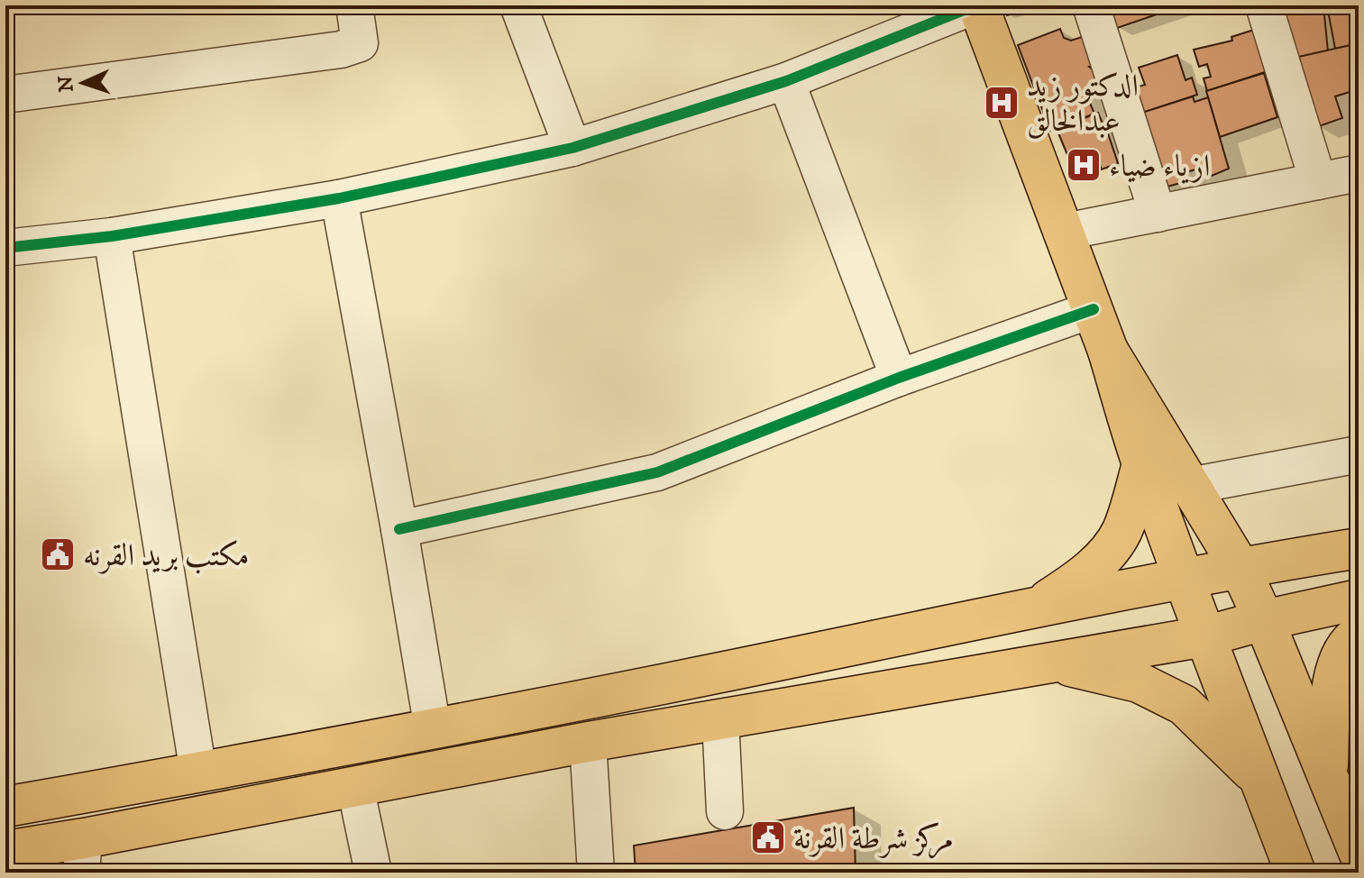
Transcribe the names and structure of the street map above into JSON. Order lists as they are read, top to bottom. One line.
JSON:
{"places":{"hospital":["الدكتور زيد عبدالخالق","ازياء ضياء"],"public building":["مكتب بريد القرنه","مركز شرطة القرنة"]},"north":"left"}
